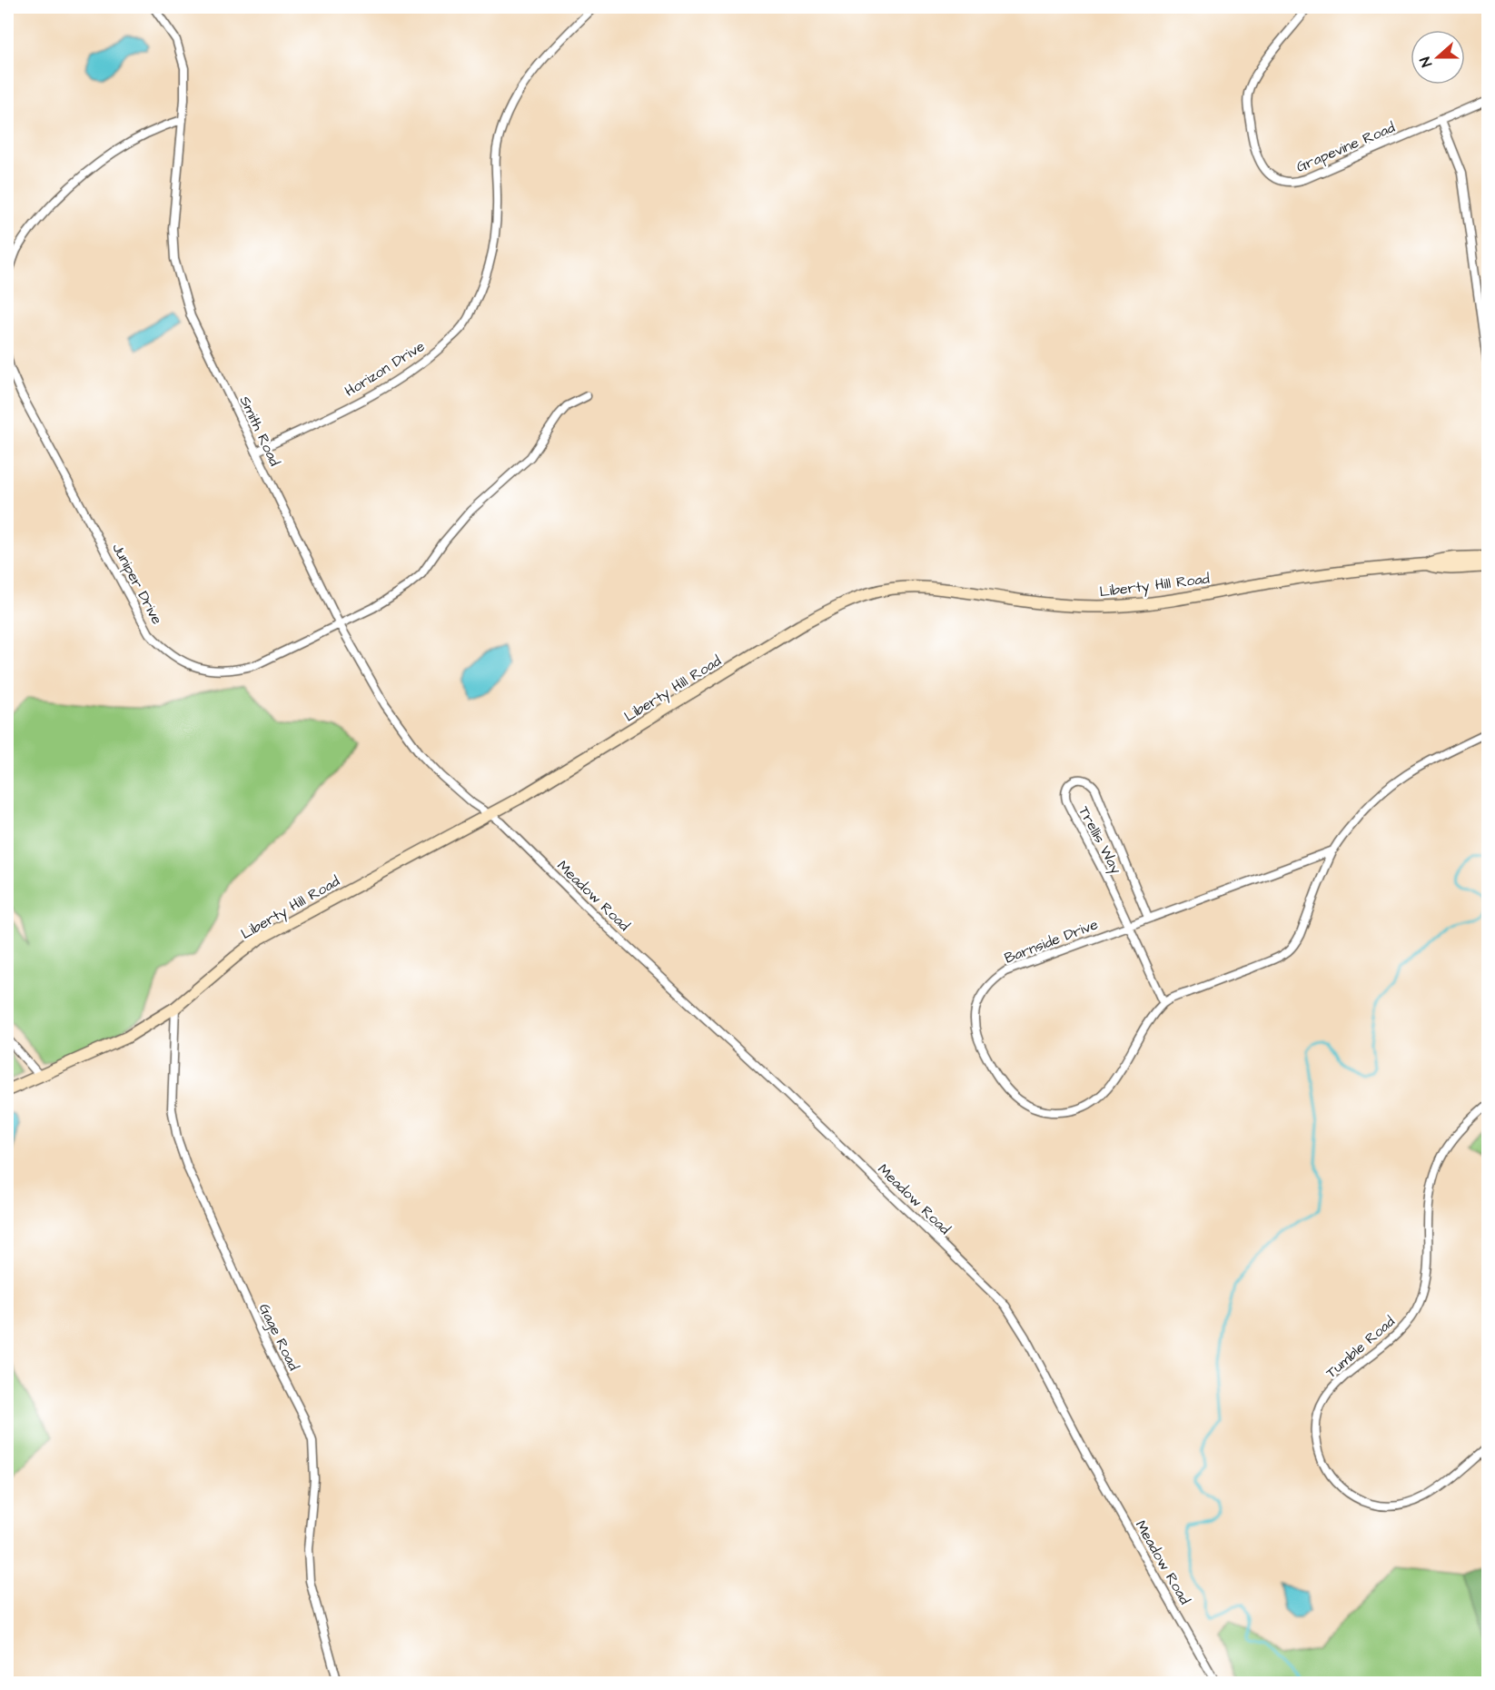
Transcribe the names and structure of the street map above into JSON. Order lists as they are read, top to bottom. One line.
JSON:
{"streets":{"street":["Grapevine Road","Horizon Drive","Smith Road","Juniper Drive","Liberty Hill Road","Trellis Way","Meadow Road","Barnside Drive","Gage Road","Tumble Road"]},"crossings":[["Horizon Drive","Smith Road"],["Smith Road","Juniper Drive"],["Smith Road","Liberty Hill Road"],["Smith Road","Meadow Road"],["Liberty Hill Road","Meadow Road"],["Liberty Hill Road","Gage Road"],["Trellis Way","Barnside Drive"]],"north":"left"}
